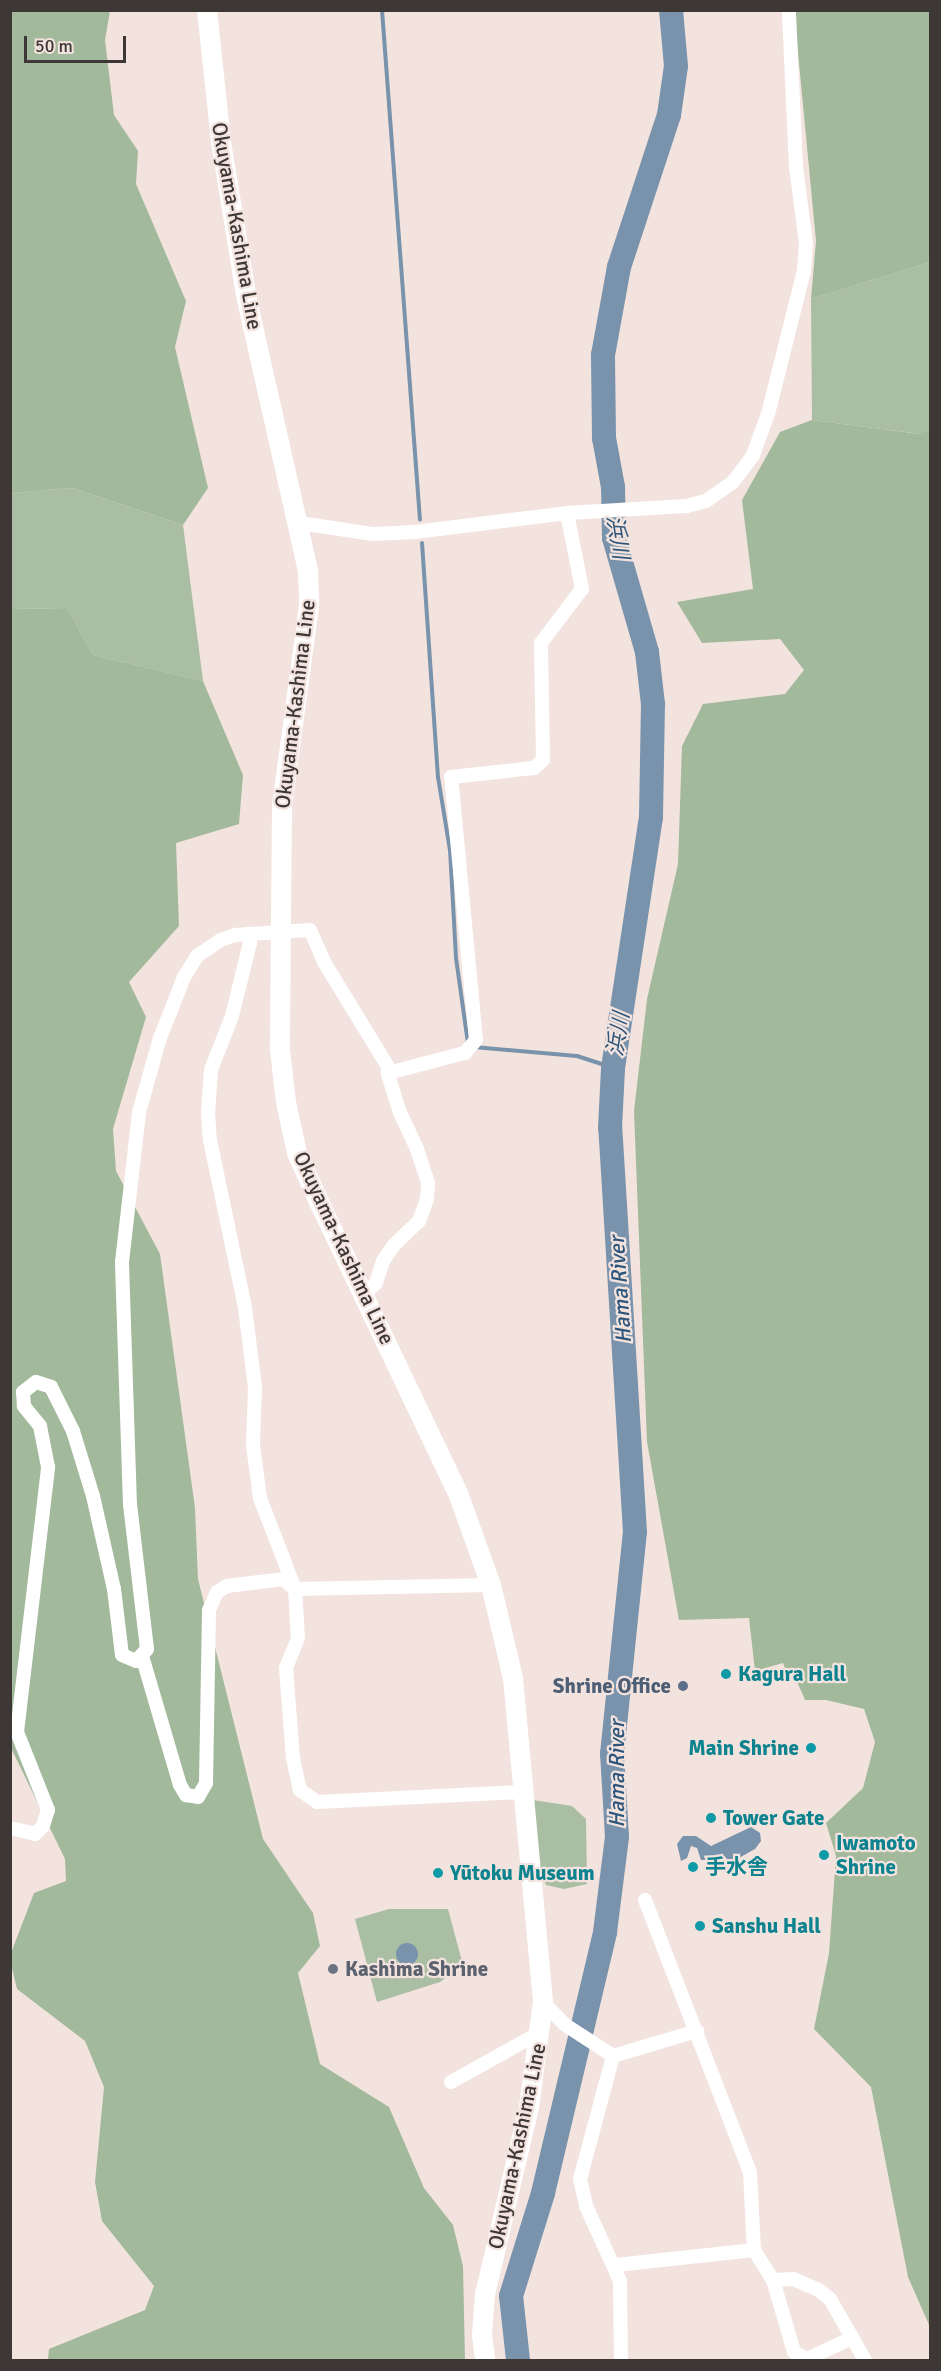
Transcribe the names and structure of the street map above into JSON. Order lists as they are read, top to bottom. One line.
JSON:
{"streets":{"main road":["Okuyama-Kashima Line"]},"water":["浜川","Hama River"],"places":["Kagura Hall","Shrine Office","Main Shrine","Tower Gate","Iwamoto Shrine","手水舎","Yūtoku Museum","Sanshu Hall","Kashima Shrine"],"scale_bar":"50 m"}
